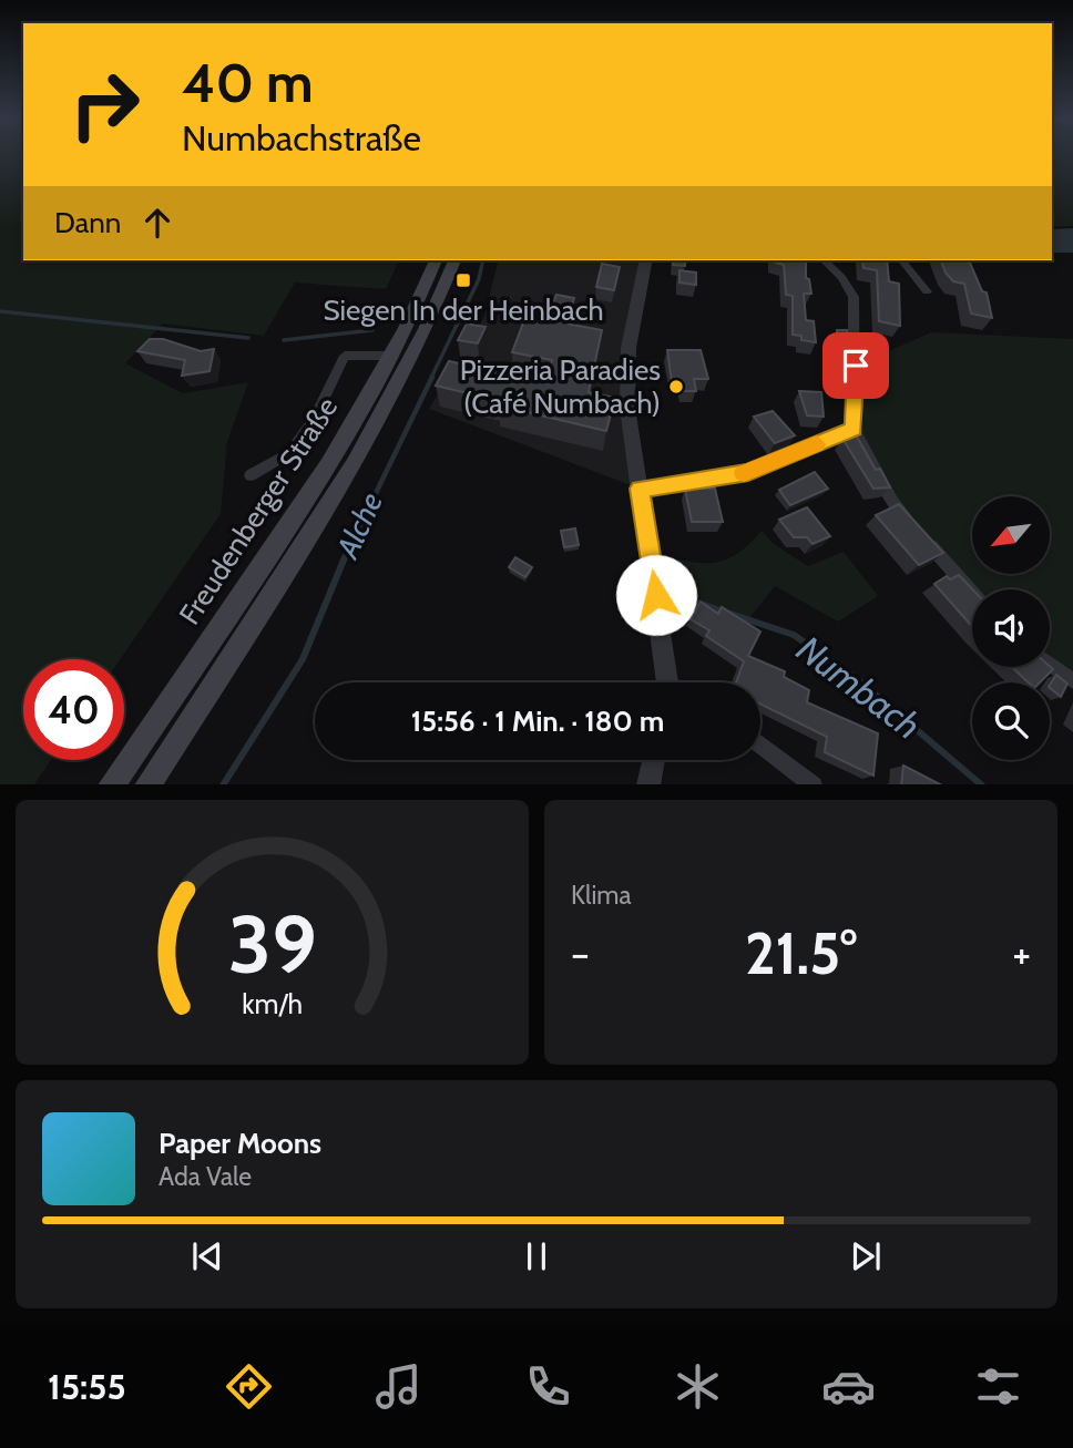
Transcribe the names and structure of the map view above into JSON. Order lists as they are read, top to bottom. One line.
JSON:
{"streets":{"main road":["Freudenberger Straße"]},"water":["Alche","Numbach"],"places":{"transit":["Siegen In der Heinbach"],"other":["Pizzeria Paradies (Café Numbach)"]},"north":"bottom left","page":{"turn":["40 m","Numbachstraße"],"then":"Dann","limit":"40","trip":"15:56 · 1 Min. · 180 m","tile":"Klima","heat":["−","21.5°","+"],"song":["Paper Moons","Ada Vale"],"tabs":"15:55","gauge":["39","km/h"]}}
